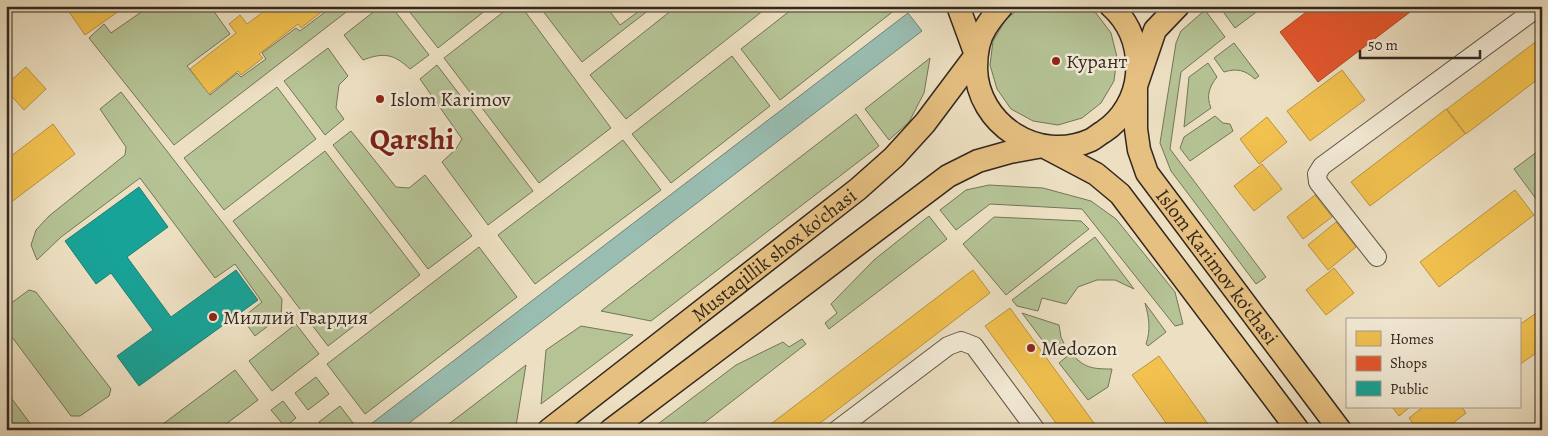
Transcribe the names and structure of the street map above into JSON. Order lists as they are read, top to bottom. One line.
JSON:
{"streets":{"main road":["Mustaqillik shox ko'chasi","Islom Karimov ko‘chasi"]},"crossings":[["Mustaqillik shox ko'chasi","Islom Karimov ko‘chasi"]],"districts":["Qarshi"],"places":["Курант","Islom Karimov","Миллий Гвардия","Medozon"],"legend":["Homes","Shops","Public"],"scale_bar":"50 m"}
